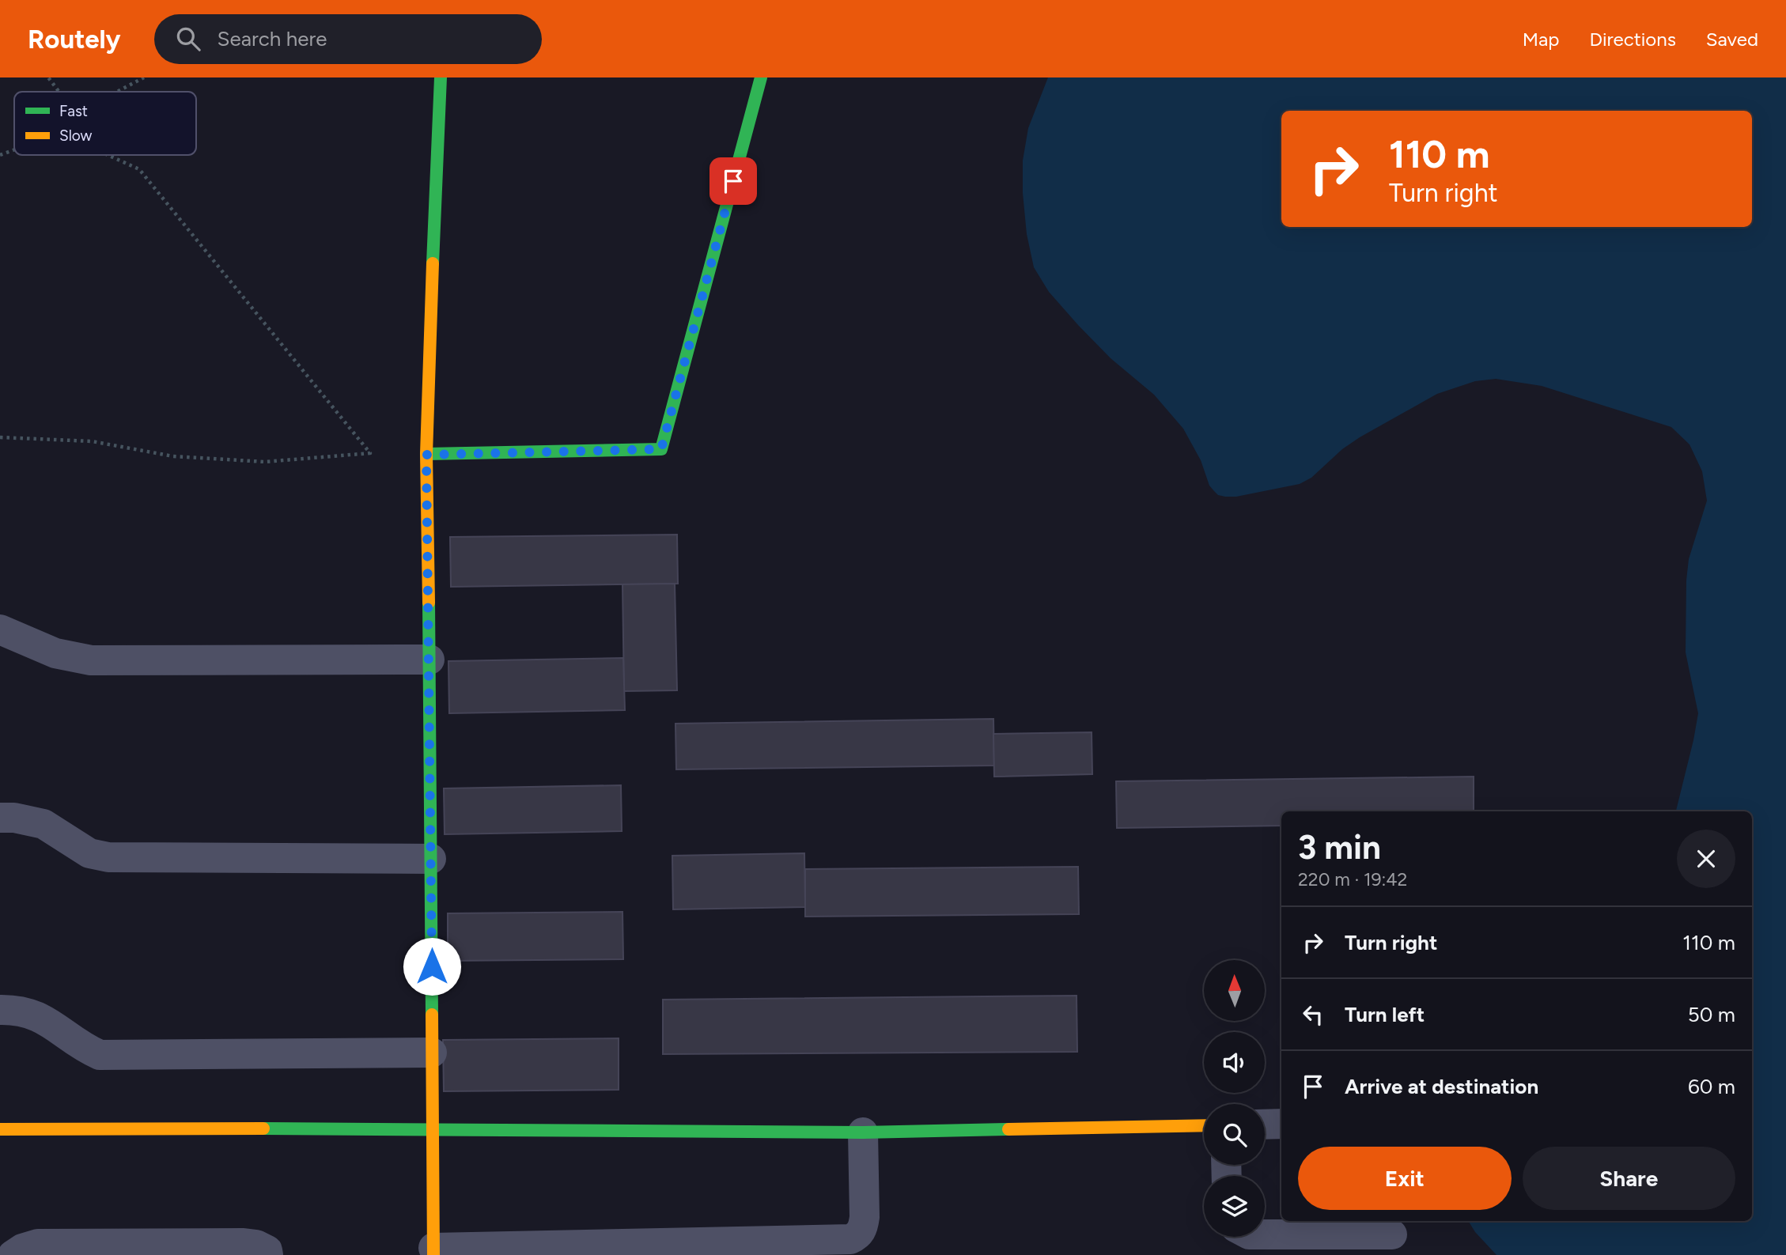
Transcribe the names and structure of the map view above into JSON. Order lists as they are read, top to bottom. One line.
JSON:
{"legend":["Fast","Slow"],"north":"top","page":{"header":"Routely","search":"Search here","nav":["Map","Directions","Saved"],"turn":["110 m","Turn right"],"heading":["3 min","220 m · 19:42"],"list":[{"name":"Turn right","value":"110 m"},{"name":"Turn left","value":"50 m"},{"name":"Arrive at destination","value":"60 m"}],"buttons":["Exit","Share"]}}
